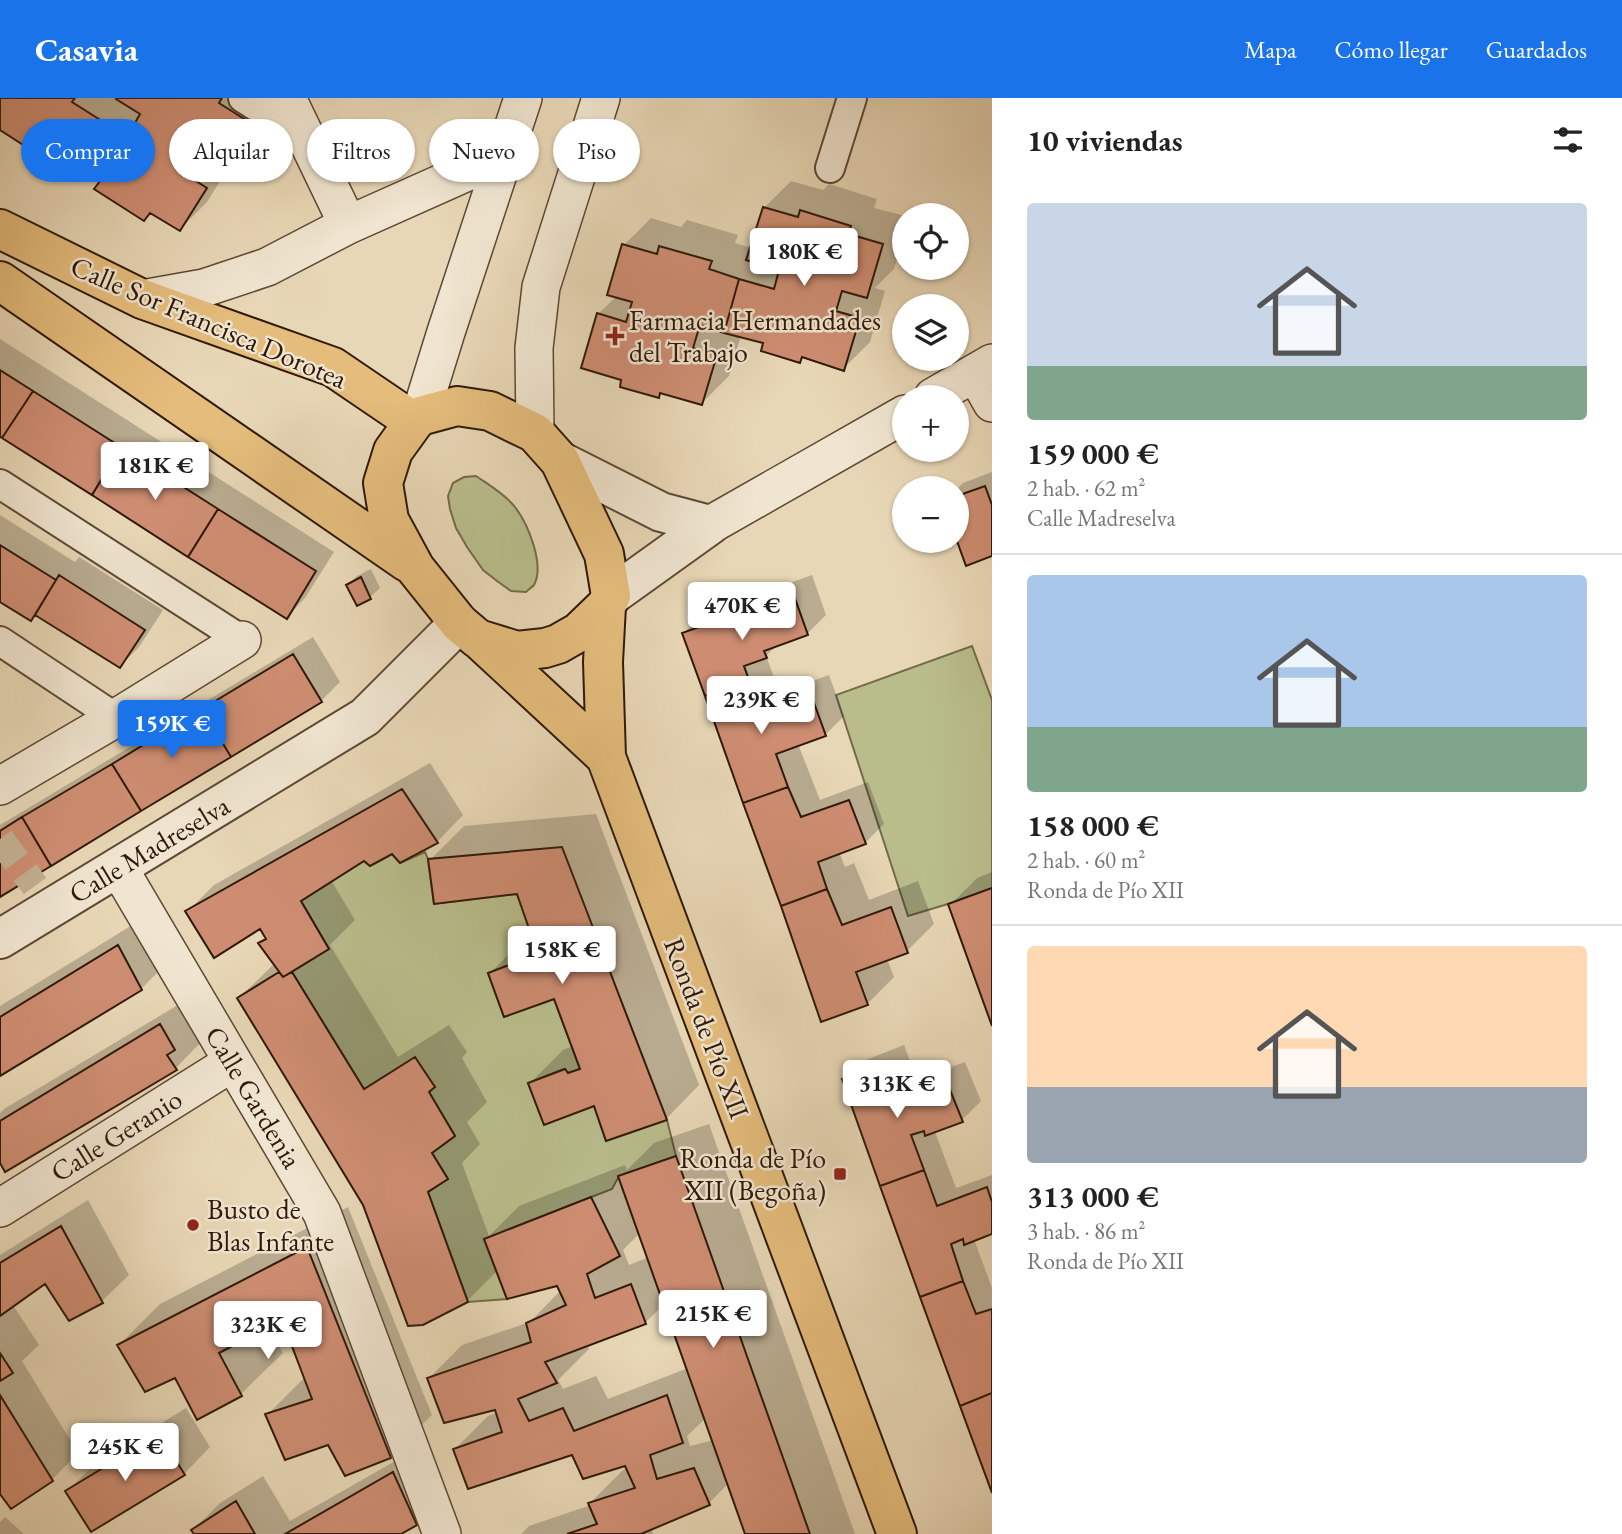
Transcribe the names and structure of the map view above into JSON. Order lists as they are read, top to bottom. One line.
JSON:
{"streets":{"main road":["Calle Sor Francisca Dorotea","Ronda de Pío XII"],"street":["Calle Madreselva","Calle Gardenia","Calle Geranio"]},"crossings":[["Calle Sor Francisca Dorotea","Calle Madreselva"],["Calle Sor Francisca Dorotea","Ronda de Pío XII"],["Calle Madreselva","Ronda de Pío XII"],["Calle Madreselva","Calle Gardenia"],["Calle Gardenia","Calle Geranio"]],"places":{"health":["Farmacia Hermandades del Trabajo"],"transit":["Ronda de Pío XII (Begoña)"],"other":["Busto de Blas Infante"]},"page":{"header":"Casavia","nav":["Mapa","Cómo llegar","Guardados"],"heading":"10 viviendas","chip":["Comprar","Alquilar","Filtros","Nuevo","Piso"],"list":[{"name":"159 000 €","note":"2 hab. · 62 m² · Calle Madreselva"},{"name":"158 000 €","note":"2 hab. · 60 m² · Ronda de Pío XII"},{"name":"313 000 €","note":"3 hab. · 86 m² · Ronda de Pío XII"}],"map_buttons":["+","−"],"price":["180K €","181K €","470K €","239K €","159K €","158K €","313K €","215K €","323K €","245K €"]}}
